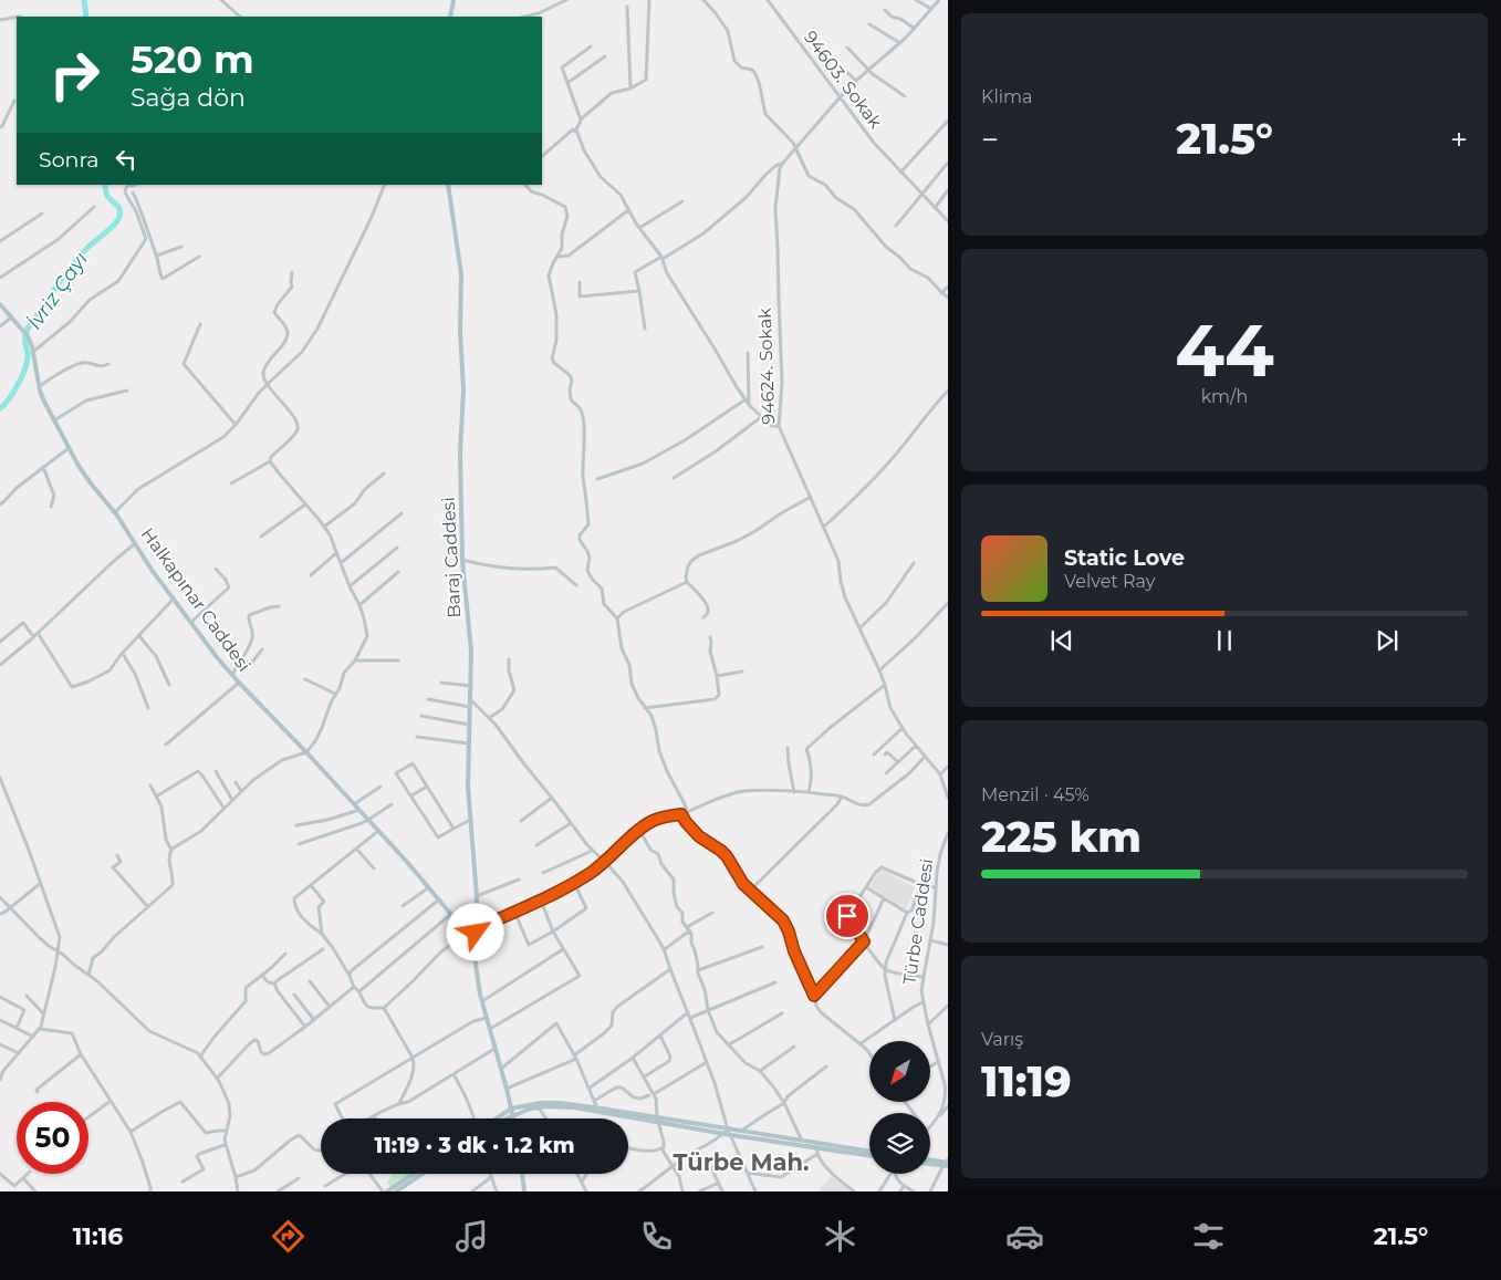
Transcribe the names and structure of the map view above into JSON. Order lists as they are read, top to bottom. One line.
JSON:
{"streets":{"main road":["Baraj Caddesi","Halkapınar Caddesi"],"street":["94603. Sokak","94624. Sokak","Türbe Caddesi"]},"crossings":[["94603. Sokak","94624. Sokak"],["Baraj Caddesi","Halkapınar Caddesi"]],"districts":["Türbe Mah."],"water":["İvriz Çayı"],"north":"bottom left","page":{"tile":["Klima",["44","km/h"],["Menzil · 45%","225 km"],["Varış","11:19"]],"turn":["520 m","Sağa dön"],"heat":["−","21.5°","+"],"then":"Sonra","song":["Static Love","Velvet Ray"],"limit":"50","trip":"11:19 · 3 dk · 1.2 km","tabs":["11:16","21.5°"]}}
